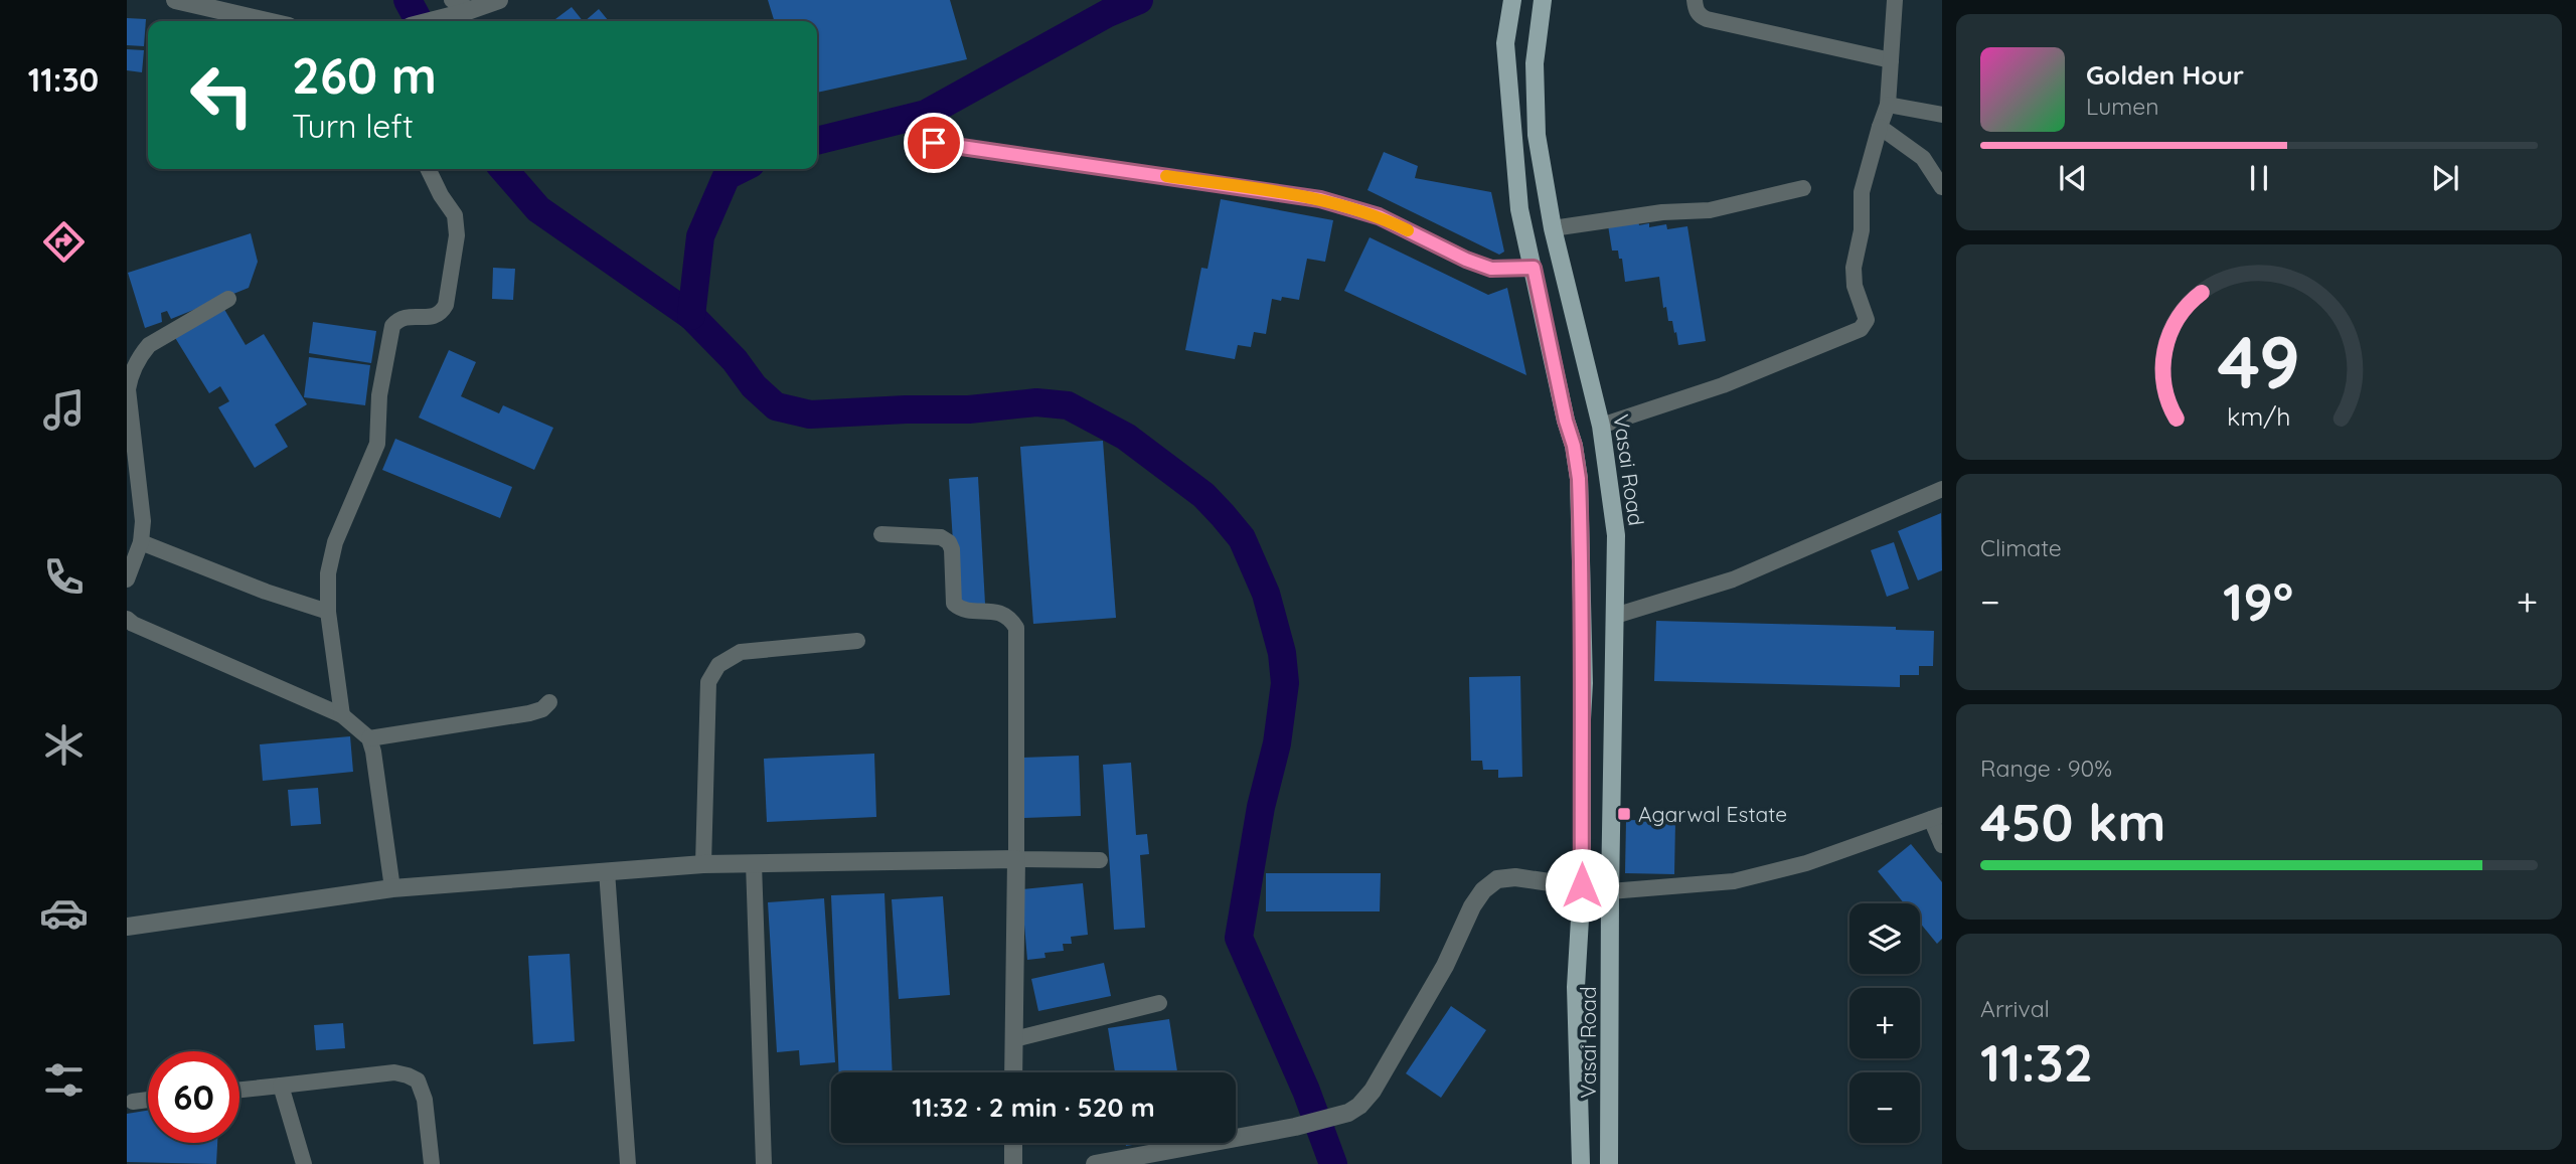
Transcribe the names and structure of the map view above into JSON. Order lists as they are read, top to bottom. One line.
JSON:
{"streets":{"main road":["Vasai Road"]},"places":{"transit":["Agarwal Estate"]},"page":{"tabs":"11:30","turn":["260 m","Turn left"],"song":["Golden Hour","Lumen"],"tile":["Climate",["Range · 90%","450 km"],["Arrival","11:32"]],"heat":["−","19°","+"],"map_buttons":["+","−"],"limit":"60","trip":"11:32 · 2 min · 520 m","gauge":["49","km/h"]}}
